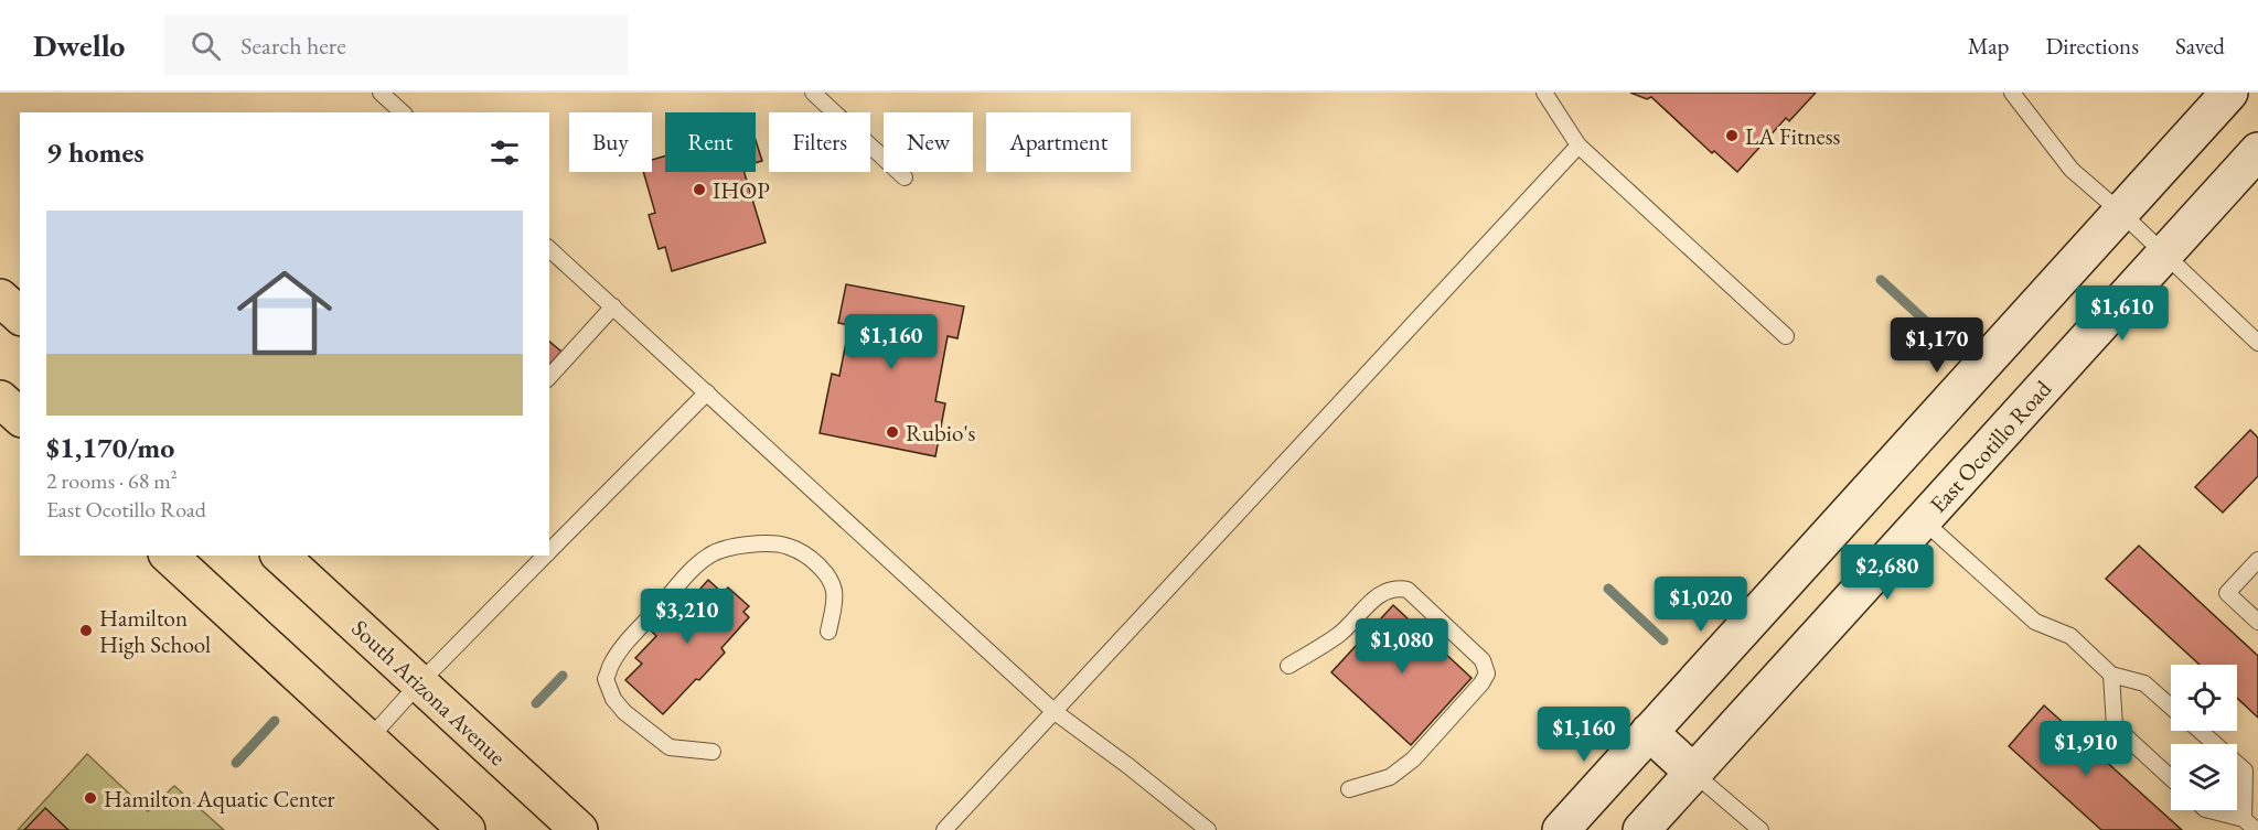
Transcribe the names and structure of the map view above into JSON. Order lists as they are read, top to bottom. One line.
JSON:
{"streets":{"main road":["East Ocotillo Road","South Arizona Avenue"]},"places":["LA Fitness","IHOP","Rubio's","Hamilton High School","Hamilton Aquatic Center"],"page":{"header":"Dwello","search":"Search here","nav":["Map","Directions","Saved"],"chip":["Buy","Rent","Filters","New","Apartment"],"heading":"9 homes","list":[{"name":"$1,170/mo","note":"2 rooms · 68 m² · East Ocotillo Road"}],"price":["$1,610","$1,160","$1,170","$2,680","$1,020","$3,210","$1,080","$1,160","$1,910"]}}
